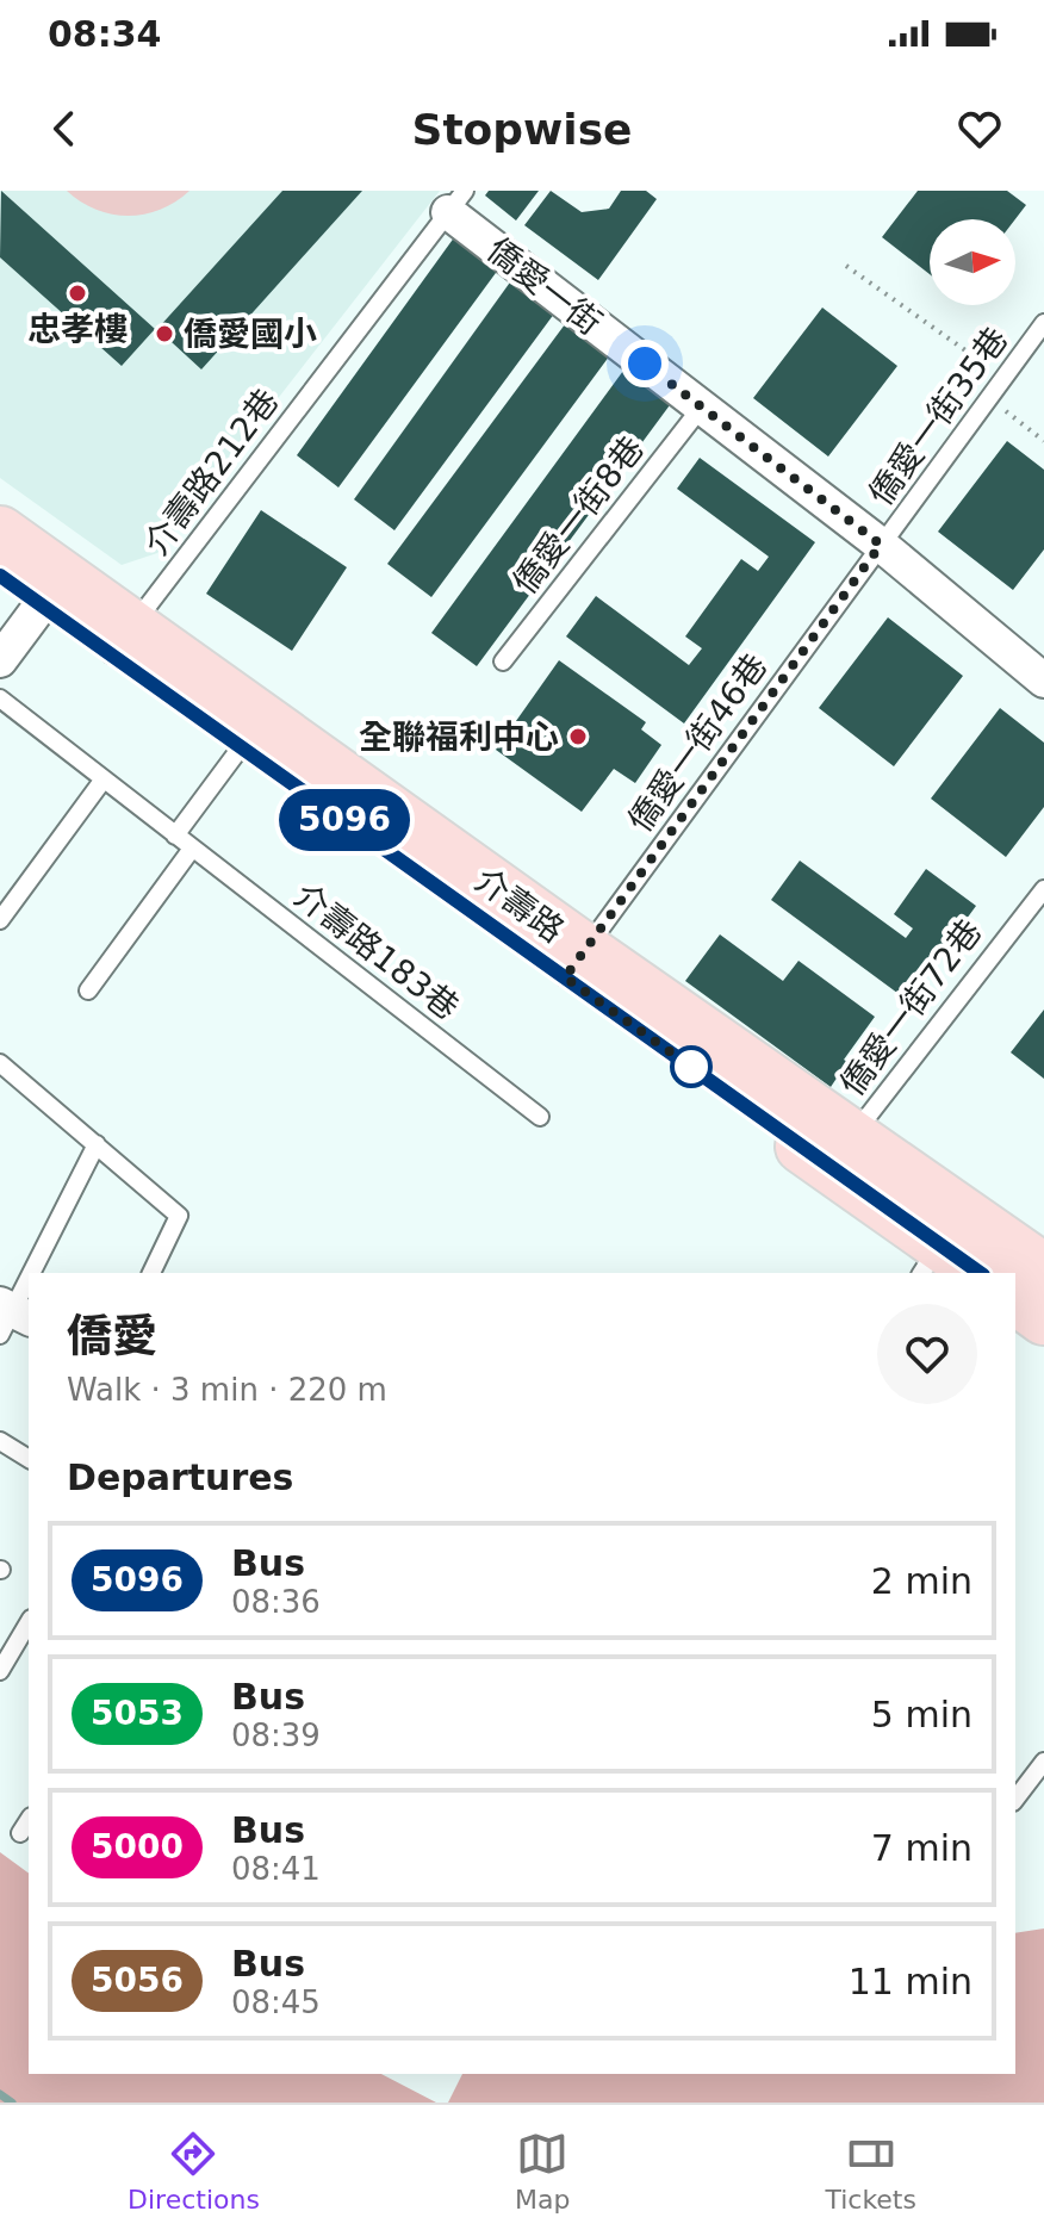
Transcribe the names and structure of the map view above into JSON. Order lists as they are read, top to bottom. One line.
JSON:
{"streets":{"main road":["介壽路"],"street":["僑愛一街"],"lane":["僑愛一街35巷","介壽路212巷","僑愛一街8巷","僑愛一街46巷","介壽路183巷","僑愛一街72巷"]},"crossings":[["僑愛一街","僑愛一街35巷"],["僑愛一街","介壽路212巷"],["僑愛一街","僑愛一街8巷"],["僑愛一街","僑愛一街46巷"],["僑愛一街35巷","僑愛一街46巷"],["介壽路212巷","介壽路"],["僑愛一街46巷","介壽路"],["介壽路","僑愛一街72巷"]],"places":["忠孝樓","僑愛國小","全聯福利中心"],"lines":["bus line 5096"],"north":"right","page":{"status":"08:34","header":"Stopwise","on_map":"5096","heading":[["僑愛","Walk · 3 min · 220 m"],"Departures"],"list":[{"mark":"5096","name":"Bus","note":"08:36","value":"2 min"},{"mark":"5053","name":"Bus","note":"08:39","value":"5 min"},{"mark":"5000","name":"Bus","note":"08:41","value":"7 min"},{"mark":"5056","name":"Bus","note":"08:45","value":"11 min"}],"tabs":["Directions","Map","Tickets"]}}
